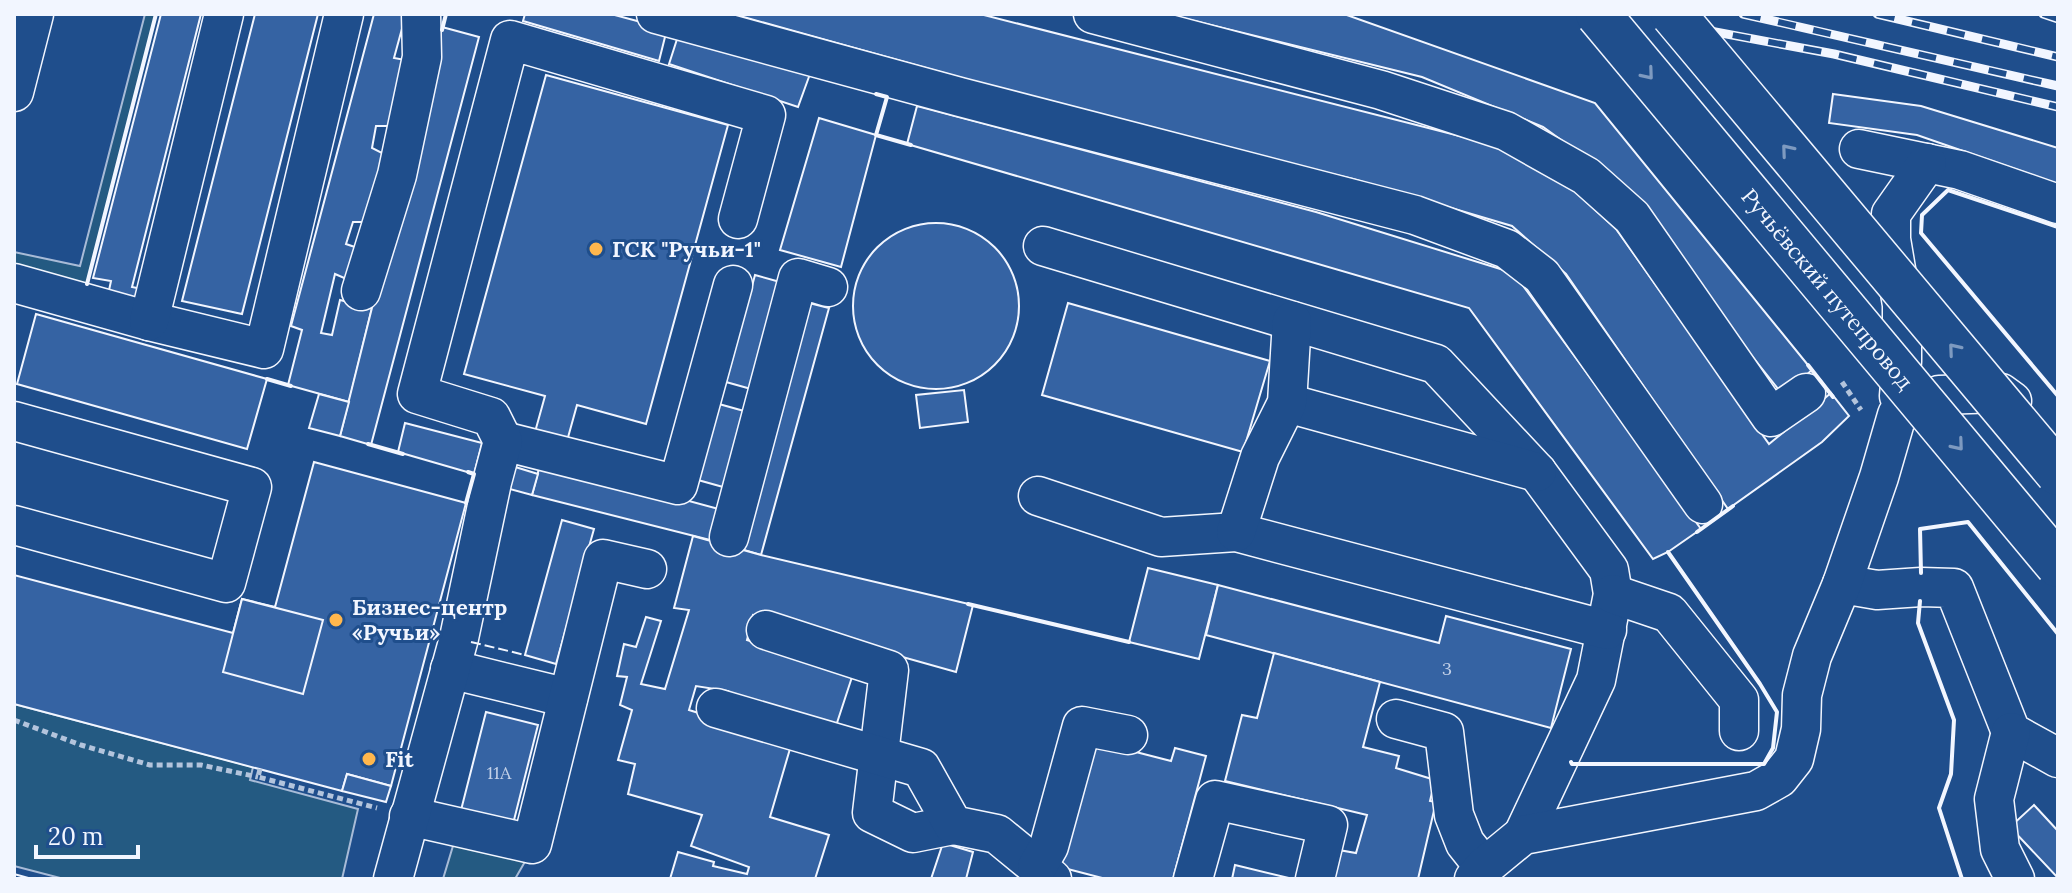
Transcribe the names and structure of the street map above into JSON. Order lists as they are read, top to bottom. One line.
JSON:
{"streets":{"main road":["Ручьёвский путепровод"]},"places":["ГСК \"Ручьи-1\"","Бизнес-центр «Ручьи»","Fit"],"house_numbers":["3","11А"],"scale_bar":"20 m"}
